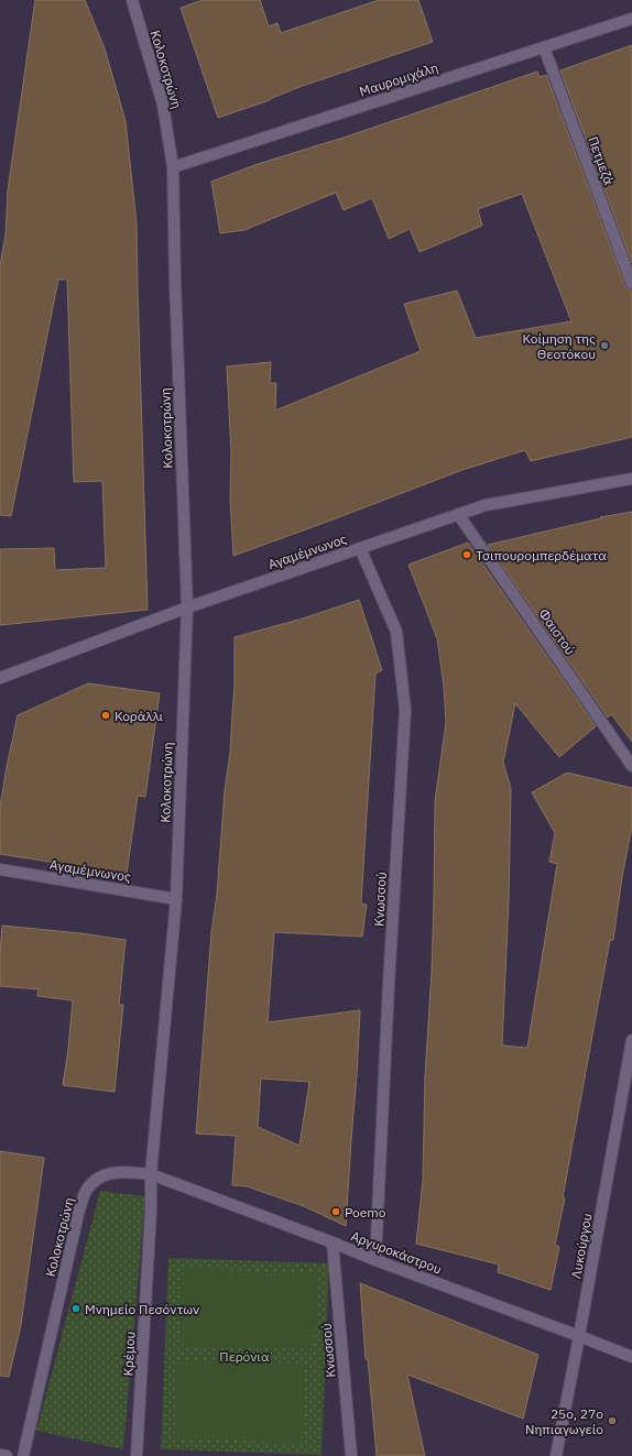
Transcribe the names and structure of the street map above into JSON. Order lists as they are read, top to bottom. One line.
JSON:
{"streets":{"street":["Κολοκοτρώνη","Μαυρομιχάλη","Πετμεζά","Αγαμέμνωνος","Φαιστού","Κνωσσού","Λυκούργου","Αργυροκάστρου","Κρέμου"]},"crossings":[["Κολοκοτρώνη","Μαυρομιχάλη"],["Κολοκοτρώνη","Αγαμέμνωνος"],["Κολοκοτρώνη","Αργυροκάστρου"],["Κολοκοτρώνη","Κρέμου"],["Μαυρομιχάλη","Πετμεζά"],["Αγαμέμνωνος","Φαιστού"],["Αγαμέμνωνος","Κνωσσού"],["Κνωσσού","Αργυροκάστρου"],["Λυκούργου","Αργυροκάστρου"],["Αργυροκάστρου","Κρέμου"]],"parks":["Περόνια"],"places":["Κοίμηση της Θεοτόκου","Τσιπουρομπερδέματα","Κοράλλι","Poemo","Μνημείο Πεσόντων","25ο, 27ο Νηπιαγωγείο"]}
